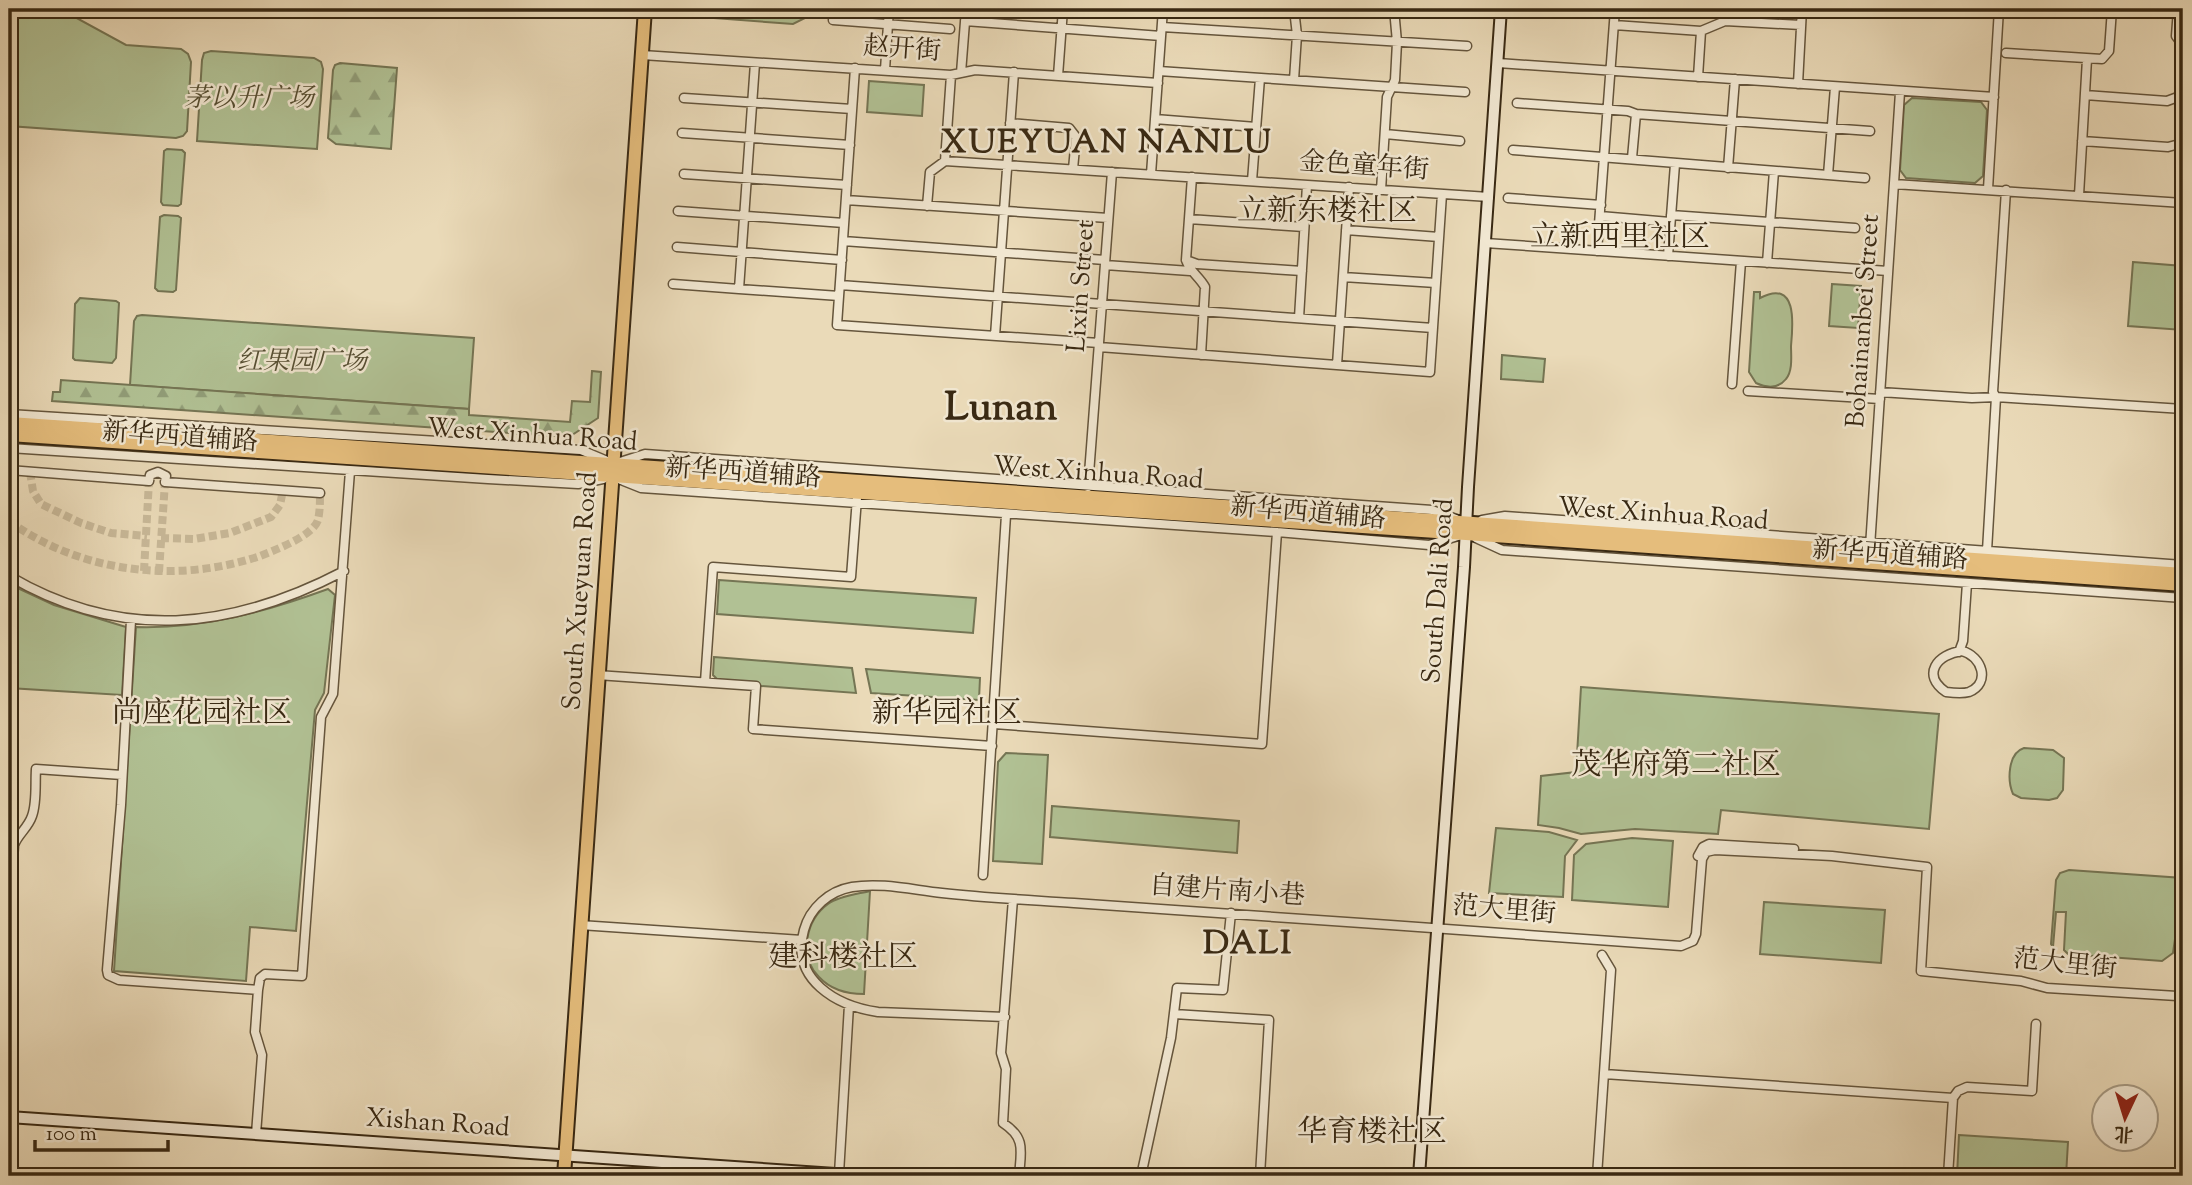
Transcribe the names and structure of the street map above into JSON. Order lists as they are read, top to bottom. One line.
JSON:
{"streets":{"main road":["West Xinhua Road","South Xueyuan Road"],"street":["赵开街","金色童年街","Lixin Street","Bohainanbei Street","新华西道辅路","South Dali Road","自建片南小巷","范大里街","Xishan Road"]},"crossings":[["赵开街","South Xueyuan Road"],["金色童年街","Lixin Street"],["金色童年街","South Dali Road"],["Lixin Street","新华西道辅路"],["Bohainanbei Street","West Xinhua Road"],["Bohainanbei Street","新华西道辅路"],["West Xinhua Road","新华西道辅路"],["West Xinhua Road","South Xueyuan Road"],["West Xinhua Road","South Dali Road"],["新华西道辅路","South Xueyuan Road"],["新华西道辅路","South Dali Road"],["South Xueyuan Road","Xishan Road"],["South Dali Road","自建片南小巷"],["South Dali Road","范大里街"],["自建片南小巷","范大里街"]],"districts":["XUEYUAN NANLU","立新东楼社区","立新西里社区","Lunan","尚座花园社区","新华园社区","茂华府第二社区","DALI","建科楼社区","华育楼社区"],"parks":["茅以升广场","红果园广场"],"scale_bar":"100 m","north":"bottom"}
